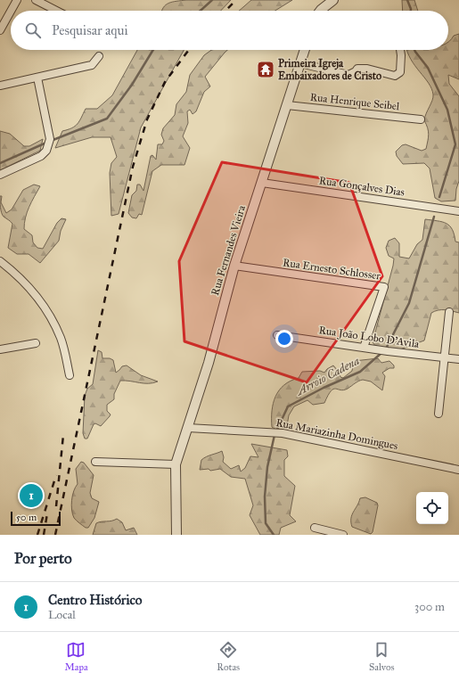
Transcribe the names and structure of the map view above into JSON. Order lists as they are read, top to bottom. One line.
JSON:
{"streets":{"street":["Rua Henrique Seibel","Rua Gonçalves Dias","Rua Fernandes Vieira","Rua Ernesto Schlosser","Rua João Lobo D'Avila","Rua Mariazinha Domingues"]},"crossings":[["Rua Henrique Seibel","Rua Fernandes Vieira"],["Rua Gonçalves Dias","Rua Fernandes Vieira"],["Rua Fernandes Vieira","Rua Ernesto Schlosser"],["Rua Fernandes Vieira","Rua Mariazinha Domingues"],["Rua Ernesto Schlosser","Rua João Lobo D'Avila"]],"water":["Arroio Cadena"],"places":{"temple":["Primeira Igreja Embaixadores de Cristo"]},"scale_bar":"50 m","page":{"search":"Pesquisar aqui","pins":"1","scale":"50 m","heading":"Por perto","list":[{"mark":"1","name":"Centro Histórico","note":"Local","value":"300 m"}],"nav":["Mapa","Rotas","Salvos"]}}
